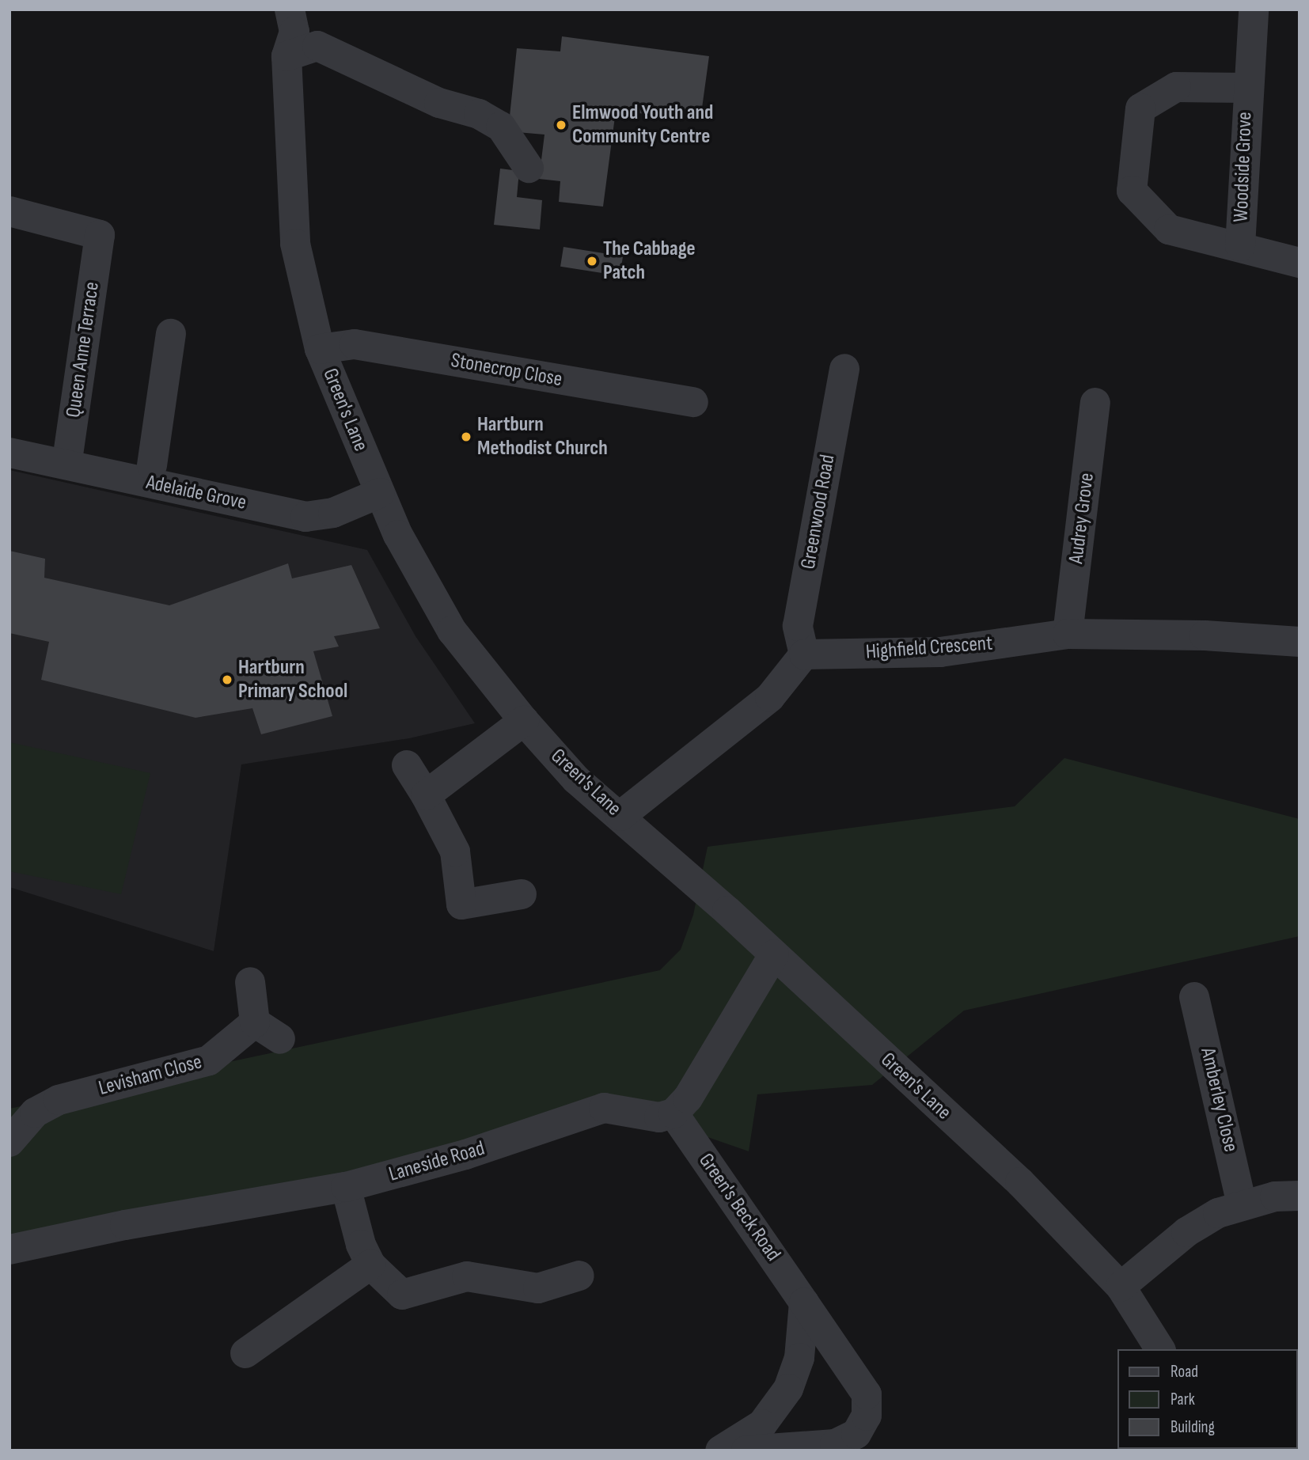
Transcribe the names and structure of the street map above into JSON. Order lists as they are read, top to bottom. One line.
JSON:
{"streets":{"street":["Woodside Grove","Queen Anne Terrace","Stonecrop Close","Green's Lane","Adelaide Grove","Greenwood Road","Audrey Grove","Highfield Crescent","Levisham Close","Amberley Close","Laneside Road","Green's Beck Road"]},"crossings":[["Queen Anne Terrace","Adelaide Grove"],["Stonecrop Close","Green's Lane"],["Green's Lane","Adelaide Grove"],["Greenwood Road","Highfield Crescent"],["Audrey Grove","Highfield Crescent"],["Laneside Road","Green's Beck Road"]],"places":["Elmwood Youth and Community Centre","The Cabbage Patch","Hartburn Methodist Church","Hartburn Primary School"],"legend":["Road","Park","Building"]}
